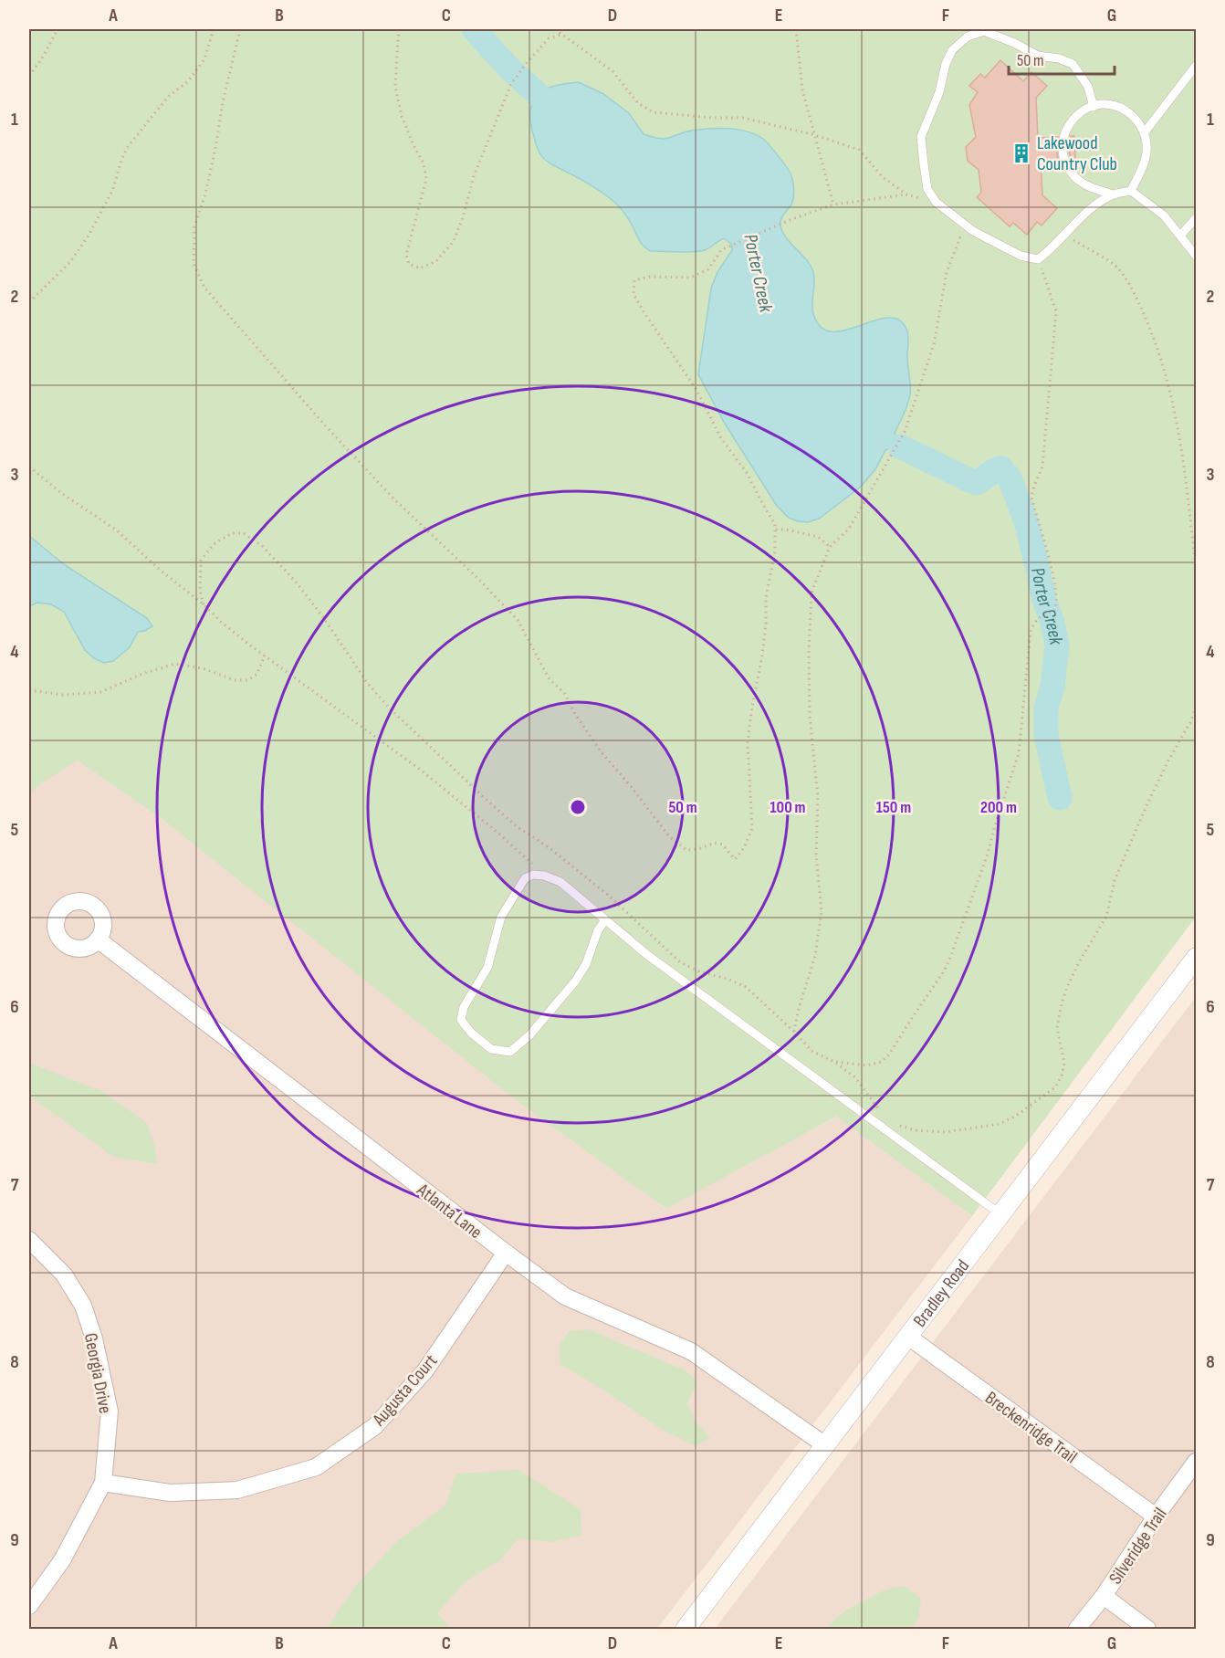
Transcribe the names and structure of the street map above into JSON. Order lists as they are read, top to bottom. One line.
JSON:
{"streets":{"street":["Atlanta Lane","Bradley Road","Georgia Drive","Augusta Court","Breckenridge Trail","Silveridge Trail"]},"crossings":[["Atlanta Lane","Bradley Road"],["Atlanta Lane","Augusta Court"],["Bradley Road","Breckenridge Trail"],["Georgia Drive","Augusta Court"],["Breckenridge Trail","Silveridge Trail"]],"water":["Porter Creek"],"places":{"building":["Lakewood Country Club"]},"scale_bar":"50 m","grid":{"columns":["A","B","C","D","E","F","G"],"rows":["1","2","3","4","5","6","7","8","9"]},"rings":["50 m","100 m","150 m","200 m"]}
